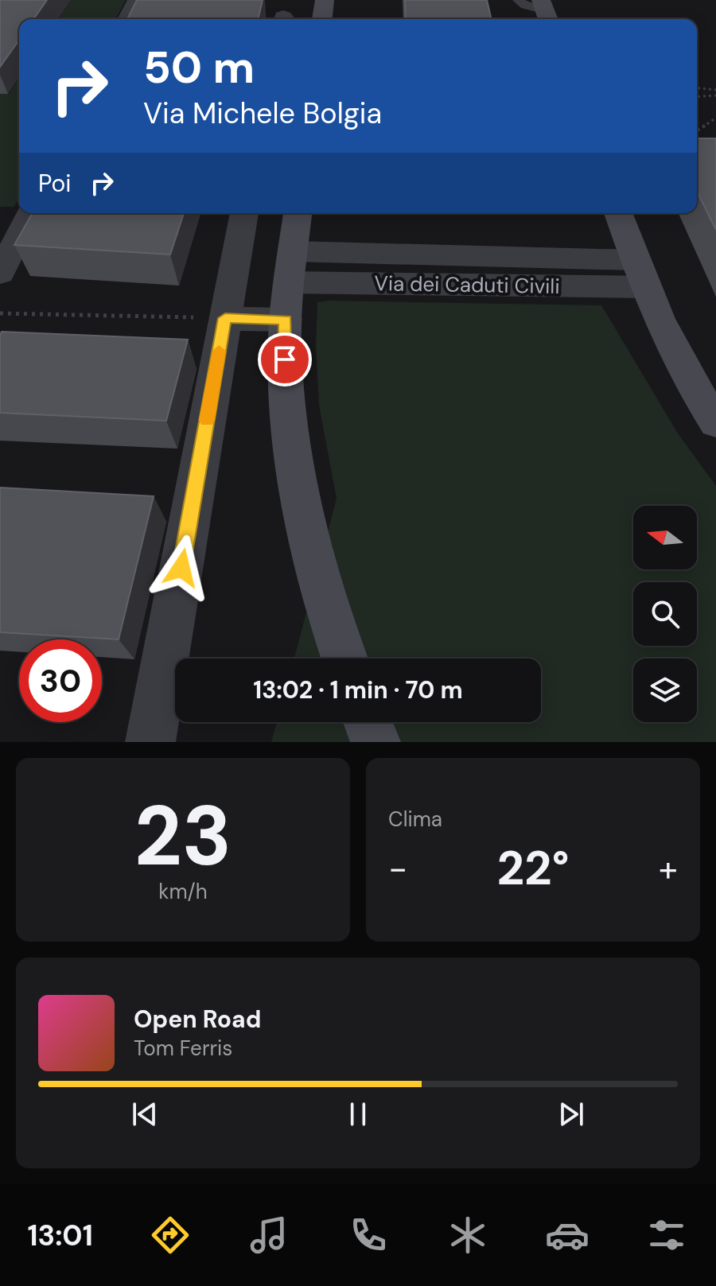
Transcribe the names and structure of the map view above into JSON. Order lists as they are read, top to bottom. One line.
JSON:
{"streets":{"street":["Via dei Caduti Civili"]},"north":"left","page":{"turn":["50 m","Via Michele Bolgia"],"then":"Poi","limit":"30","trip":"13:02 · 1 min · 70 m","tile":[["23","km/h"],"Clima"],"heat":["−","22°","+"],"song":["Open Road","Tom Ferris"],"tabs":"13:01"}}
